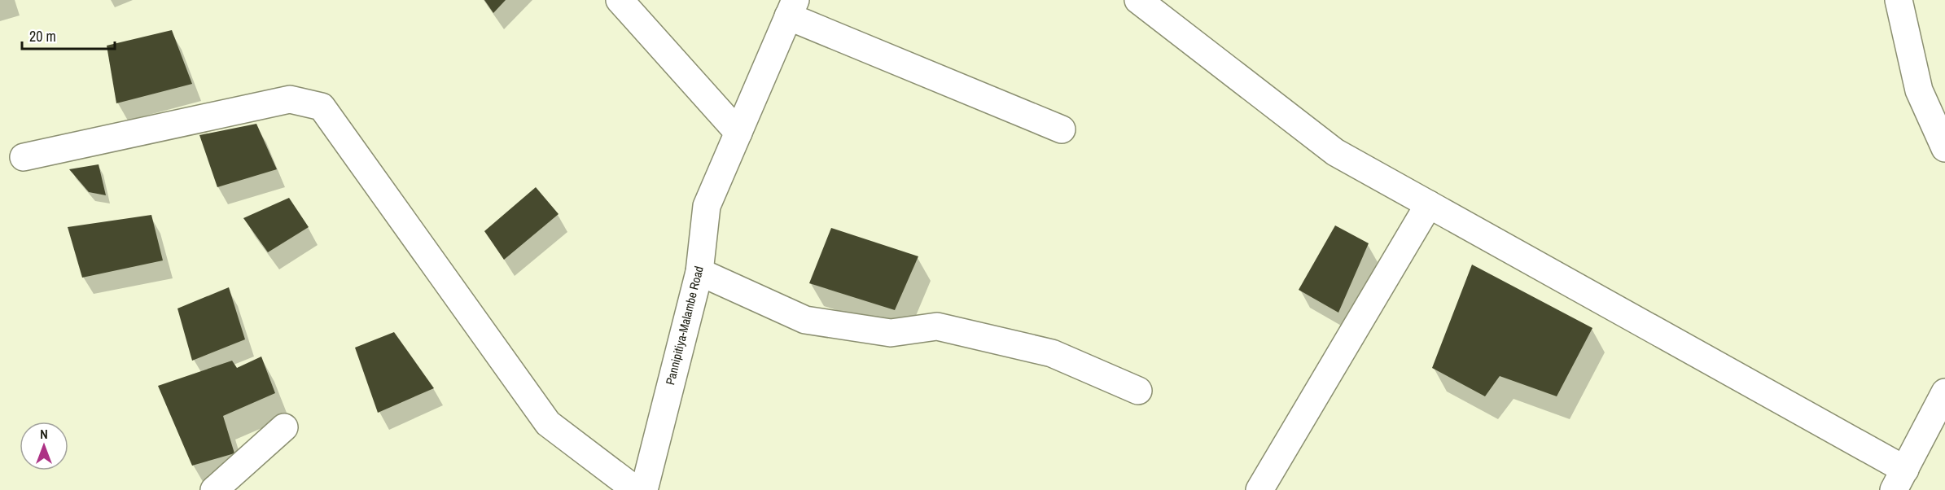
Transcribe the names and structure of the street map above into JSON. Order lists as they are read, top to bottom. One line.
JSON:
{"streets":{"street":["Pannipitiya-Malambe Road"]},"scale_bar":"20 m","north":"top"}
